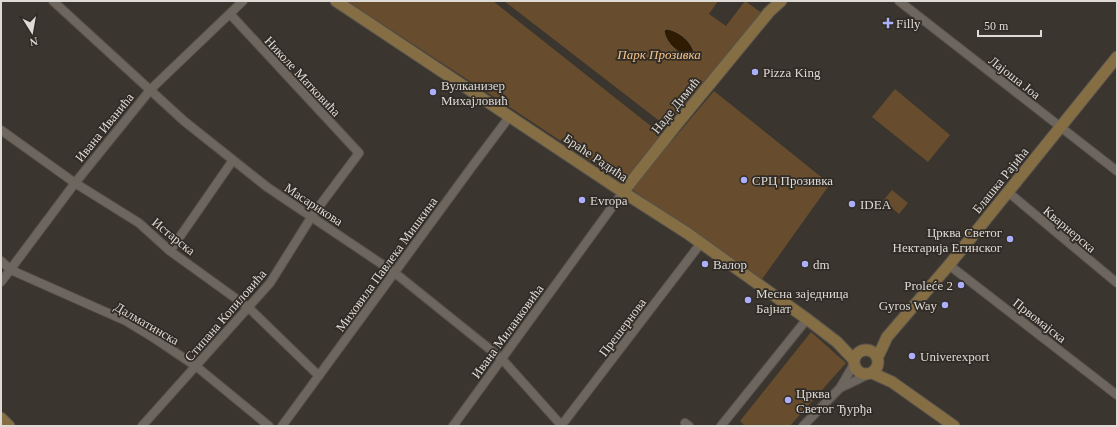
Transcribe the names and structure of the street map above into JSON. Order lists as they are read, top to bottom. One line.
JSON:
{"streets":{"street":["Николе Матковића","Лајоша Јоа","Наде Димић","Ивана Иванића","Браће Радића","Блашка Рајића","Масарикова","Кварнерска","Истарска","Миховила Павлека Мишкина","Стипана Копиловића","Првомајска","Далматинска","Прешернова","Ивана Миланковића"]},"crossings":[["Николе Матковића","Ивана Иванића"],["Николе Матковића","Стипана Копиловића"],["Лајоша Јоа","Блашка Рајића"],["Наде Димић","Браће Радића"],["Наде Димић","Ивана Миланковића"],["Ивана Иванића","Масарикова"],["Ивана Иванића","Истарска"],["Ивана Иванића","Далматинска"],["Браће Радића","Блашка Рајића"],["Браће Радића","Миховила Павлека Мишкина"],["Браће Радића","Прешернова"],["Браће Радића","Ивана Миланковића"],["Блашка Рајића","Кварнерска"],["Блашка Рајића","Првомајска"],["Масарикова","Миховила Павлека Мишкина"],["Масарикова","Стипана Копиловића"],["Масарикова","Прешернова"],["Масарикова","Ивана Миланковића"],["Истарска","Миховила Павлека Мишкина"],["Истарска","Стипана Копиловића"],["Стипана Копиловића","Далматинска"]],"parks":["Парк Прозивка"],"places":{"health":["Filly"],"other":["Pizza King","Вулканизер Михајловић","СРЦ Прозивка","Evropa","IDEA","Црква Светог Нектарија Егинског","Валор","dm","Proleće 2","Месна заједница Бајнат","Gyros Way","Univerexport","Црква Светог Ђурђа"]},"scale_bar":"50 m","north":"bottom"}
